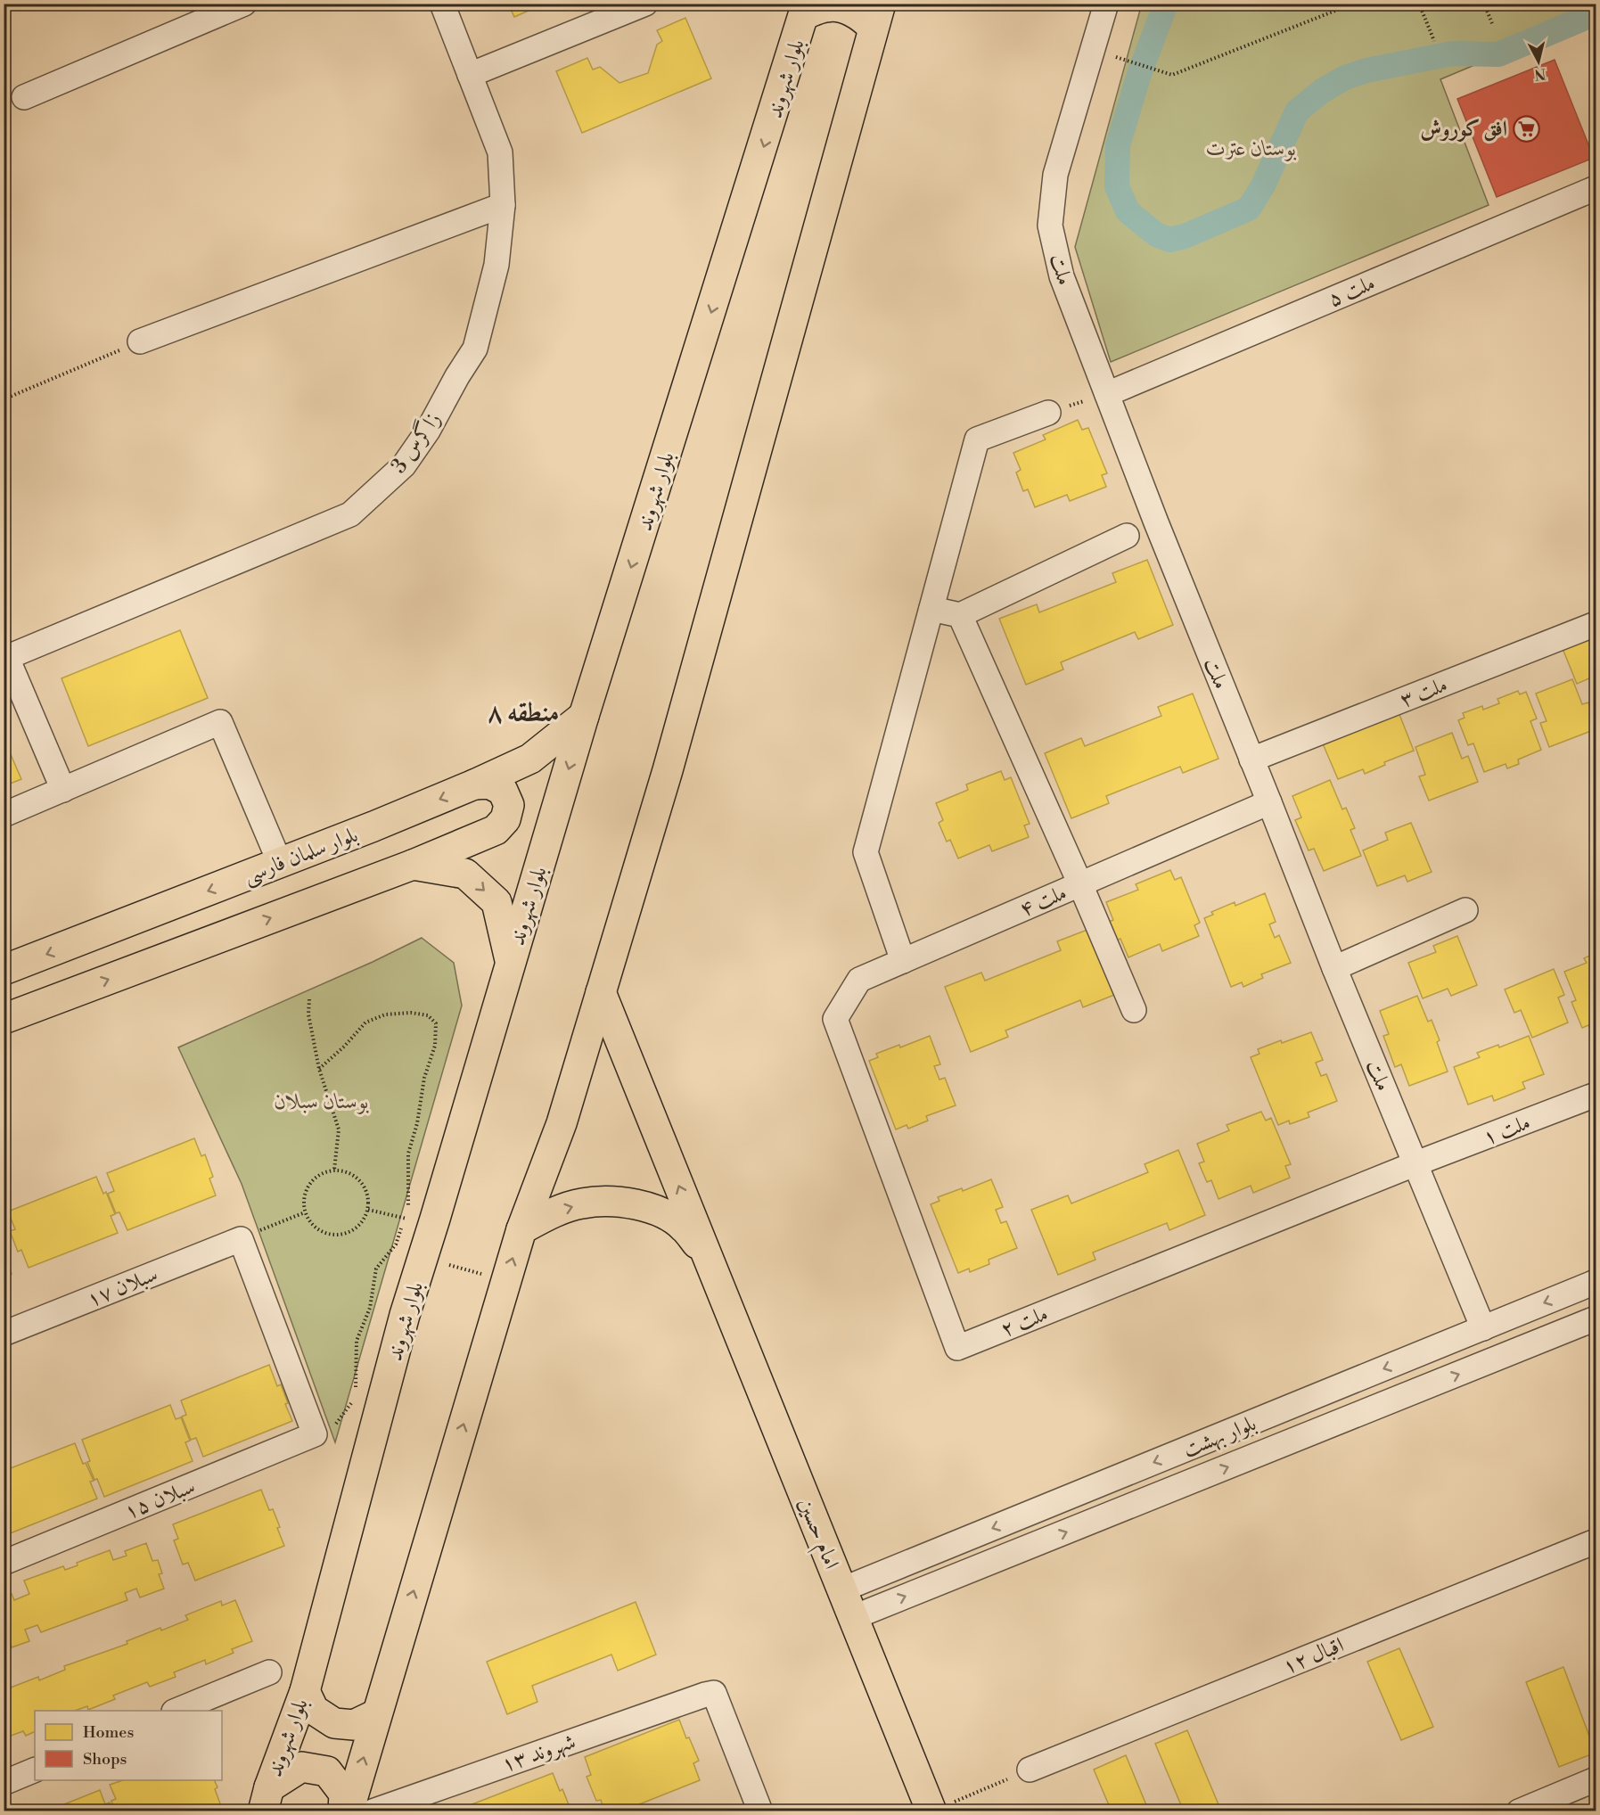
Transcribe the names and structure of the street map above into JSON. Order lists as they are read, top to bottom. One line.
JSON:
{"streets":{"main road":["بلوار شهروند","بلوار سلمان فارسی","امام حسین"],"street":["ملت","ملت ۵","زاگرس 3","ملت ۳","ملت ۴","ملت ۱","سبلان ۱۷","ملت ۲","بلوار بهشت","سبلان ۱۵","اقبال ۱۲","شهروند ۱۳"]},"crossings":[["بلوار شهروند","بلوار سلمان فارسی"],["ملت","ملت ۵"],["ملت","ملت ۳"],["ملت","ملت ۴"],["ملت","ملت ۱"],["ملت","ملت ۲"],["ملت","بلوار بهشت"],["ملت ۴","ملت ۲"],["ملت ۱","ملت ۲"],["بلوار بهشت","امام حسین"]],"districts":["منطقه ۸"],"parks":["بوستان عترت","بوستان سبلان"],"places":{"supermarket":["افق کوروش"]},"legend":["Homes","Shops"],"north":"bottom"}
